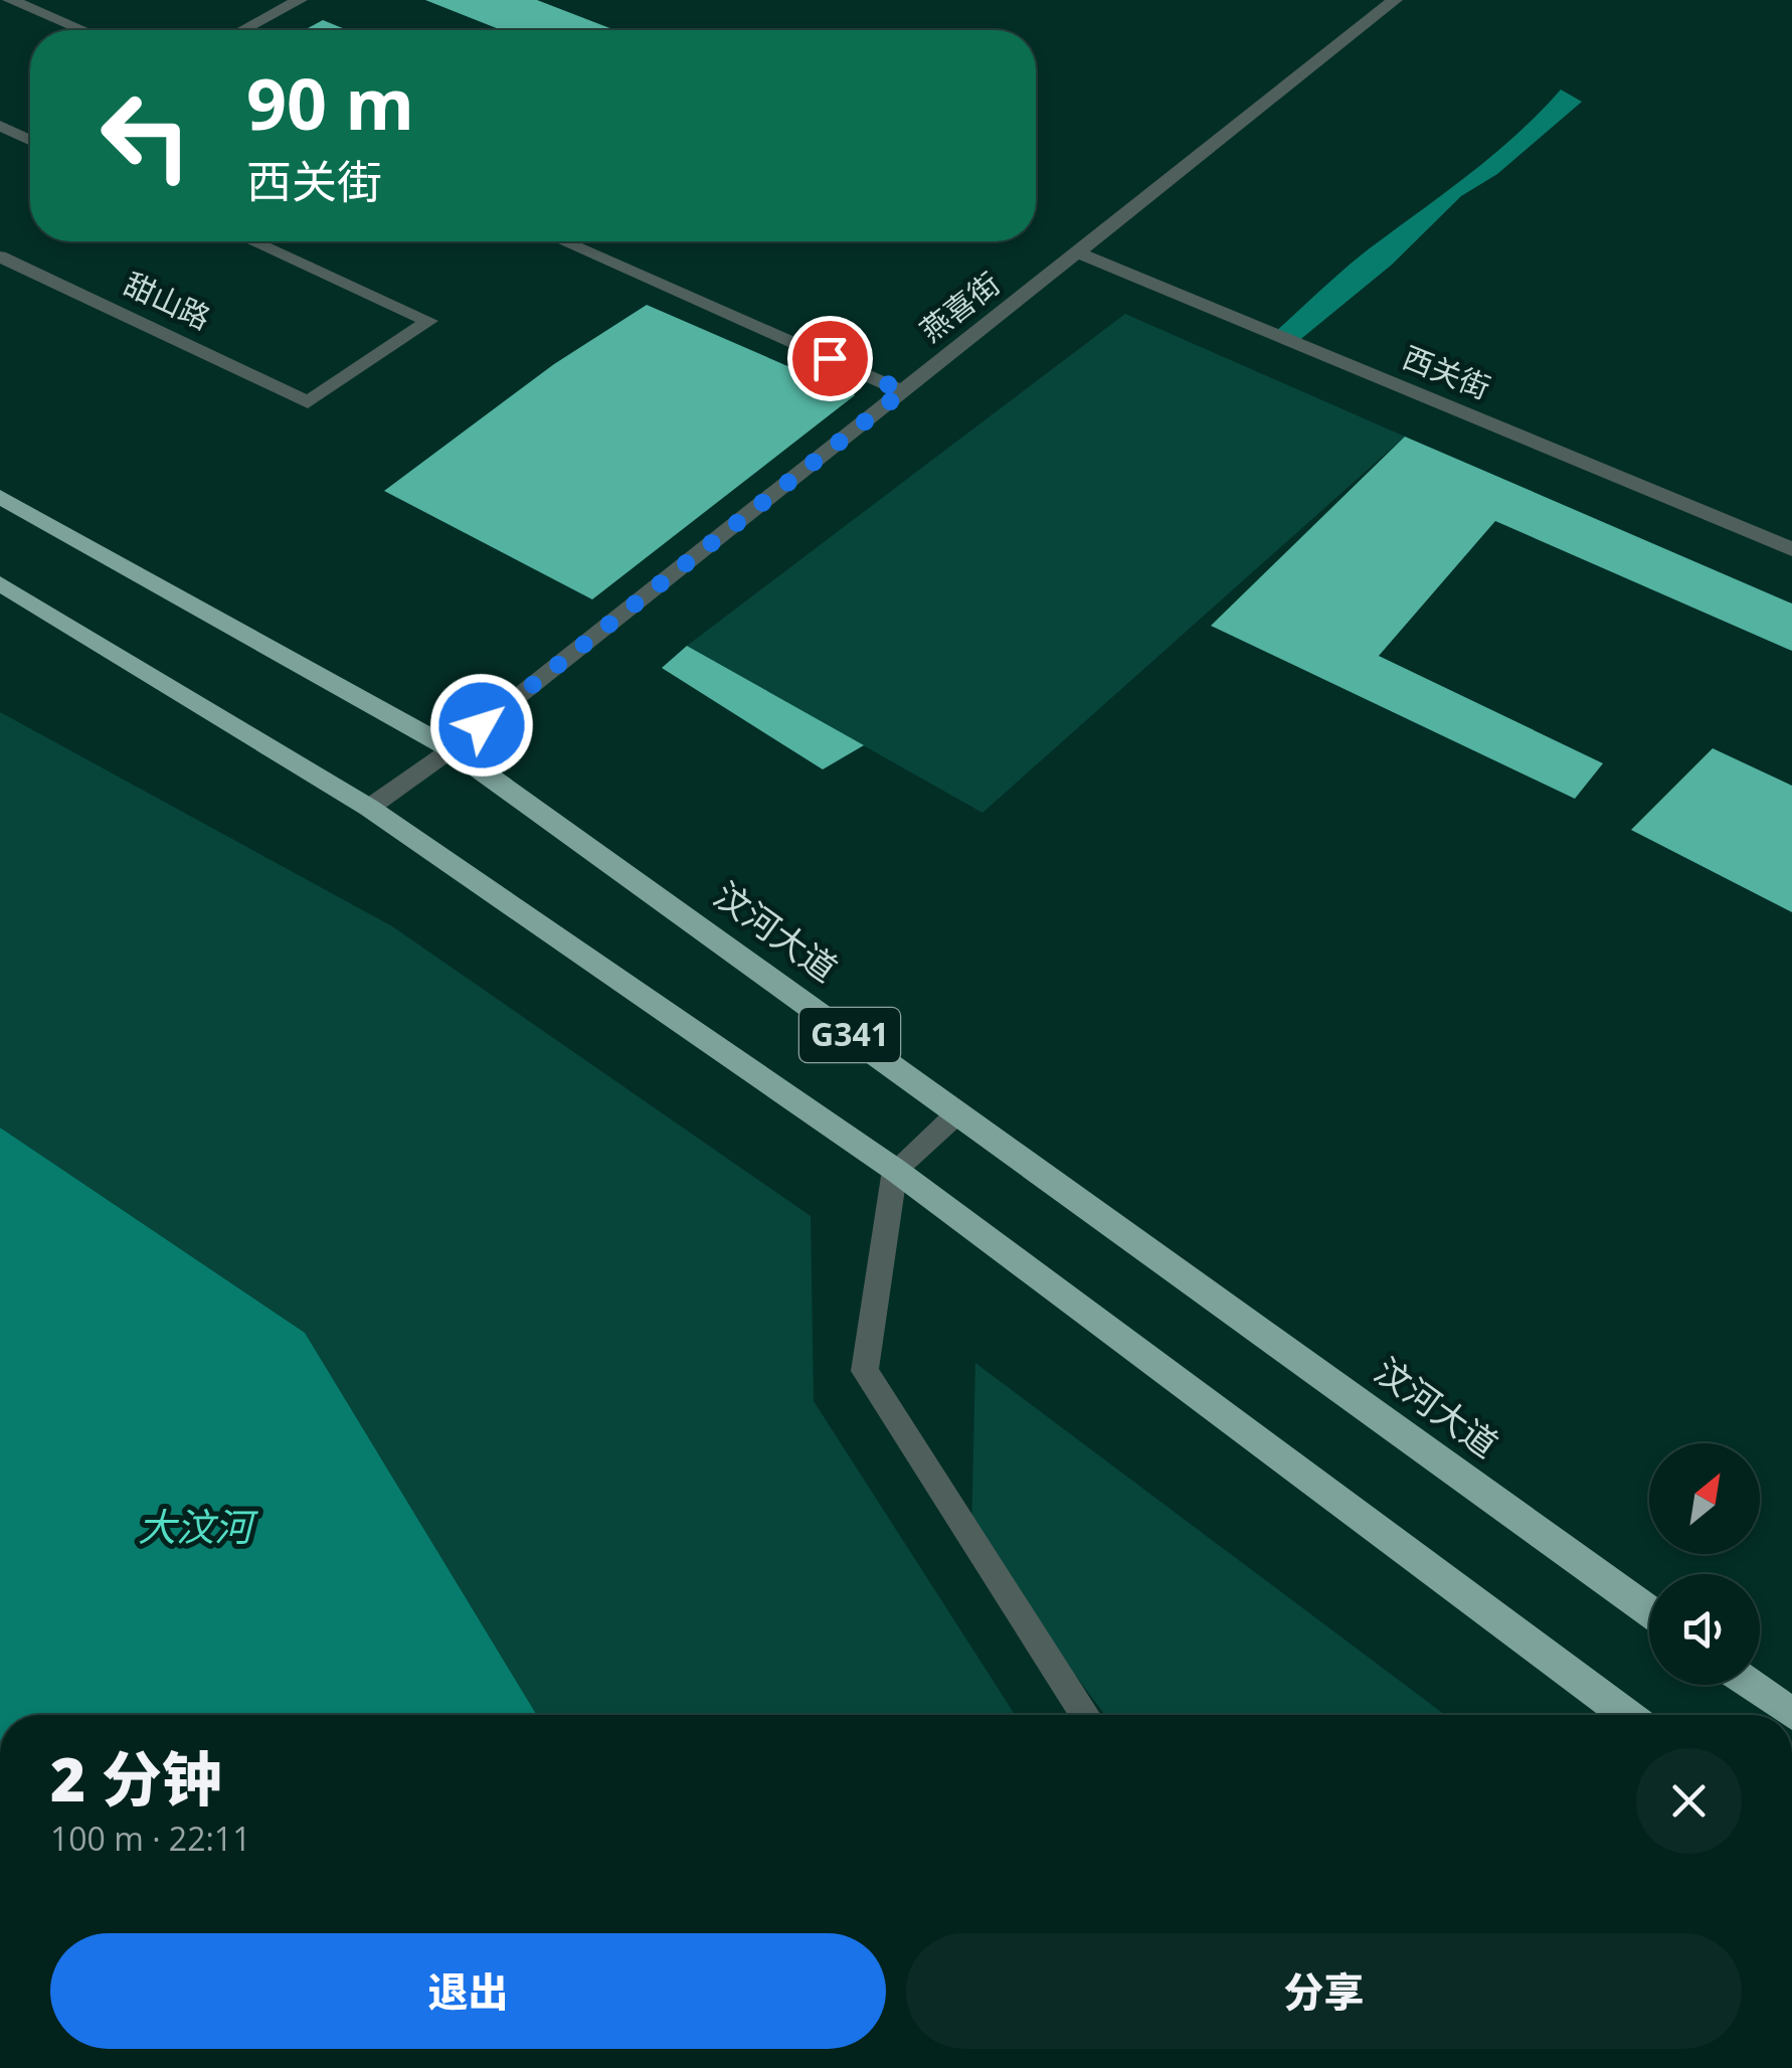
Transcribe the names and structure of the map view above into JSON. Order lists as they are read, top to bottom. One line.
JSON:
{"streets":{"highway":["汶河大道","G341"],"street":["甜山路","燕喜街","西关街"]},"crossings":[["燕喜街","西关街"],["燕喜街","汶河大道"],["燕喜街","G341"]],"water":["大汶河"],"north":"top right","page":{"turn":["90 m","西关街"],"heading":["2 分钟","100 m · 22:11"],"buttons":["退出","分享"]}}
